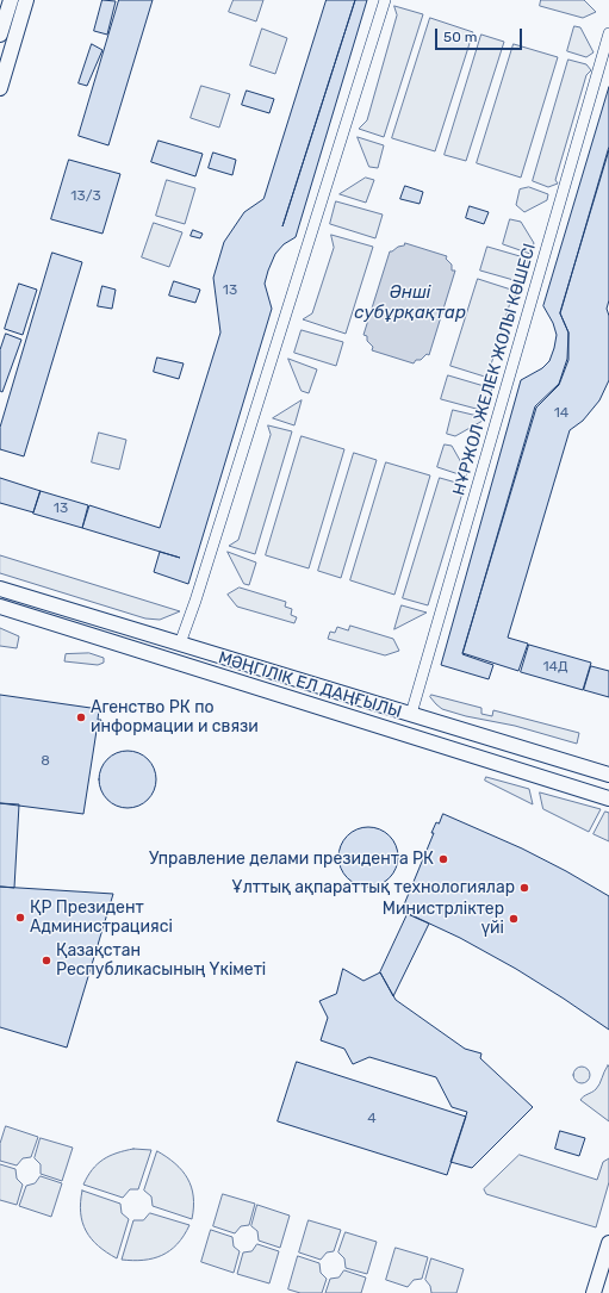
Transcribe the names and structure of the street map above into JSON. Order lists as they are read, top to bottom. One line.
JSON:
{"streets":{"main road":["МӘҢГІЛІК ЕЛ ДАҢҒЫЛЫ"],"street":["НҰРЖОЛ ЖЕЛЕК ЖОЛЫ КӨШЕСІ"]},"crossings":[["НҰРЖОЛ ЖЕЛЕК ЖОЛЫ КӨШЕСІ","МӘҢГІЛІК ЕЛ ДАҢҒЫЛЫ"]],"water":["Әнші субұрқақтар"],"places":["Агенство РК по информации и связи","Управление делами президента РК","Ұлттық ақпараттық технологиялар","ҚР Президент Администрациясі","Министрліктер үйі","Қазақстан Республикасының Үкіметі"],"house_numbers":["13/3","13","14","13","14Д","8","4"],"scale_bar":"50 m"}
